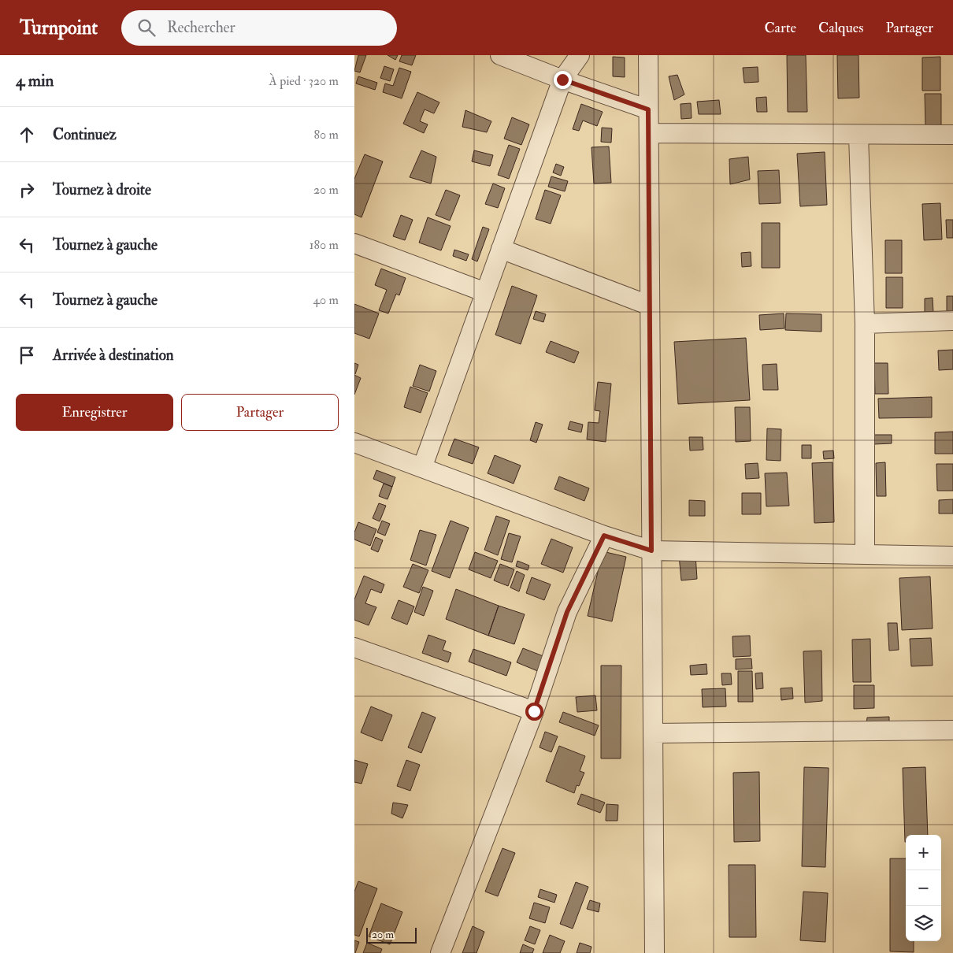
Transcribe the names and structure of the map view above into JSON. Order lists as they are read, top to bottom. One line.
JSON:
{"scale_bar":"20 m","page":{"header":"Turnpoint","search":"Rechercher","nav":["Carte","Calques","Partager"],"heading":["4 min","À pied · 320 m"],"list":[["Continuez","80 m"],["Tournez à droite","20 m"],["Tournez à gauche","180 m"],["Tournez à gauche","40 m"],"Arrivée à destination"],"buttons":["Enregistrer","Partager"],"map_buttons":["+","−"],"scale":"20 m"}}
